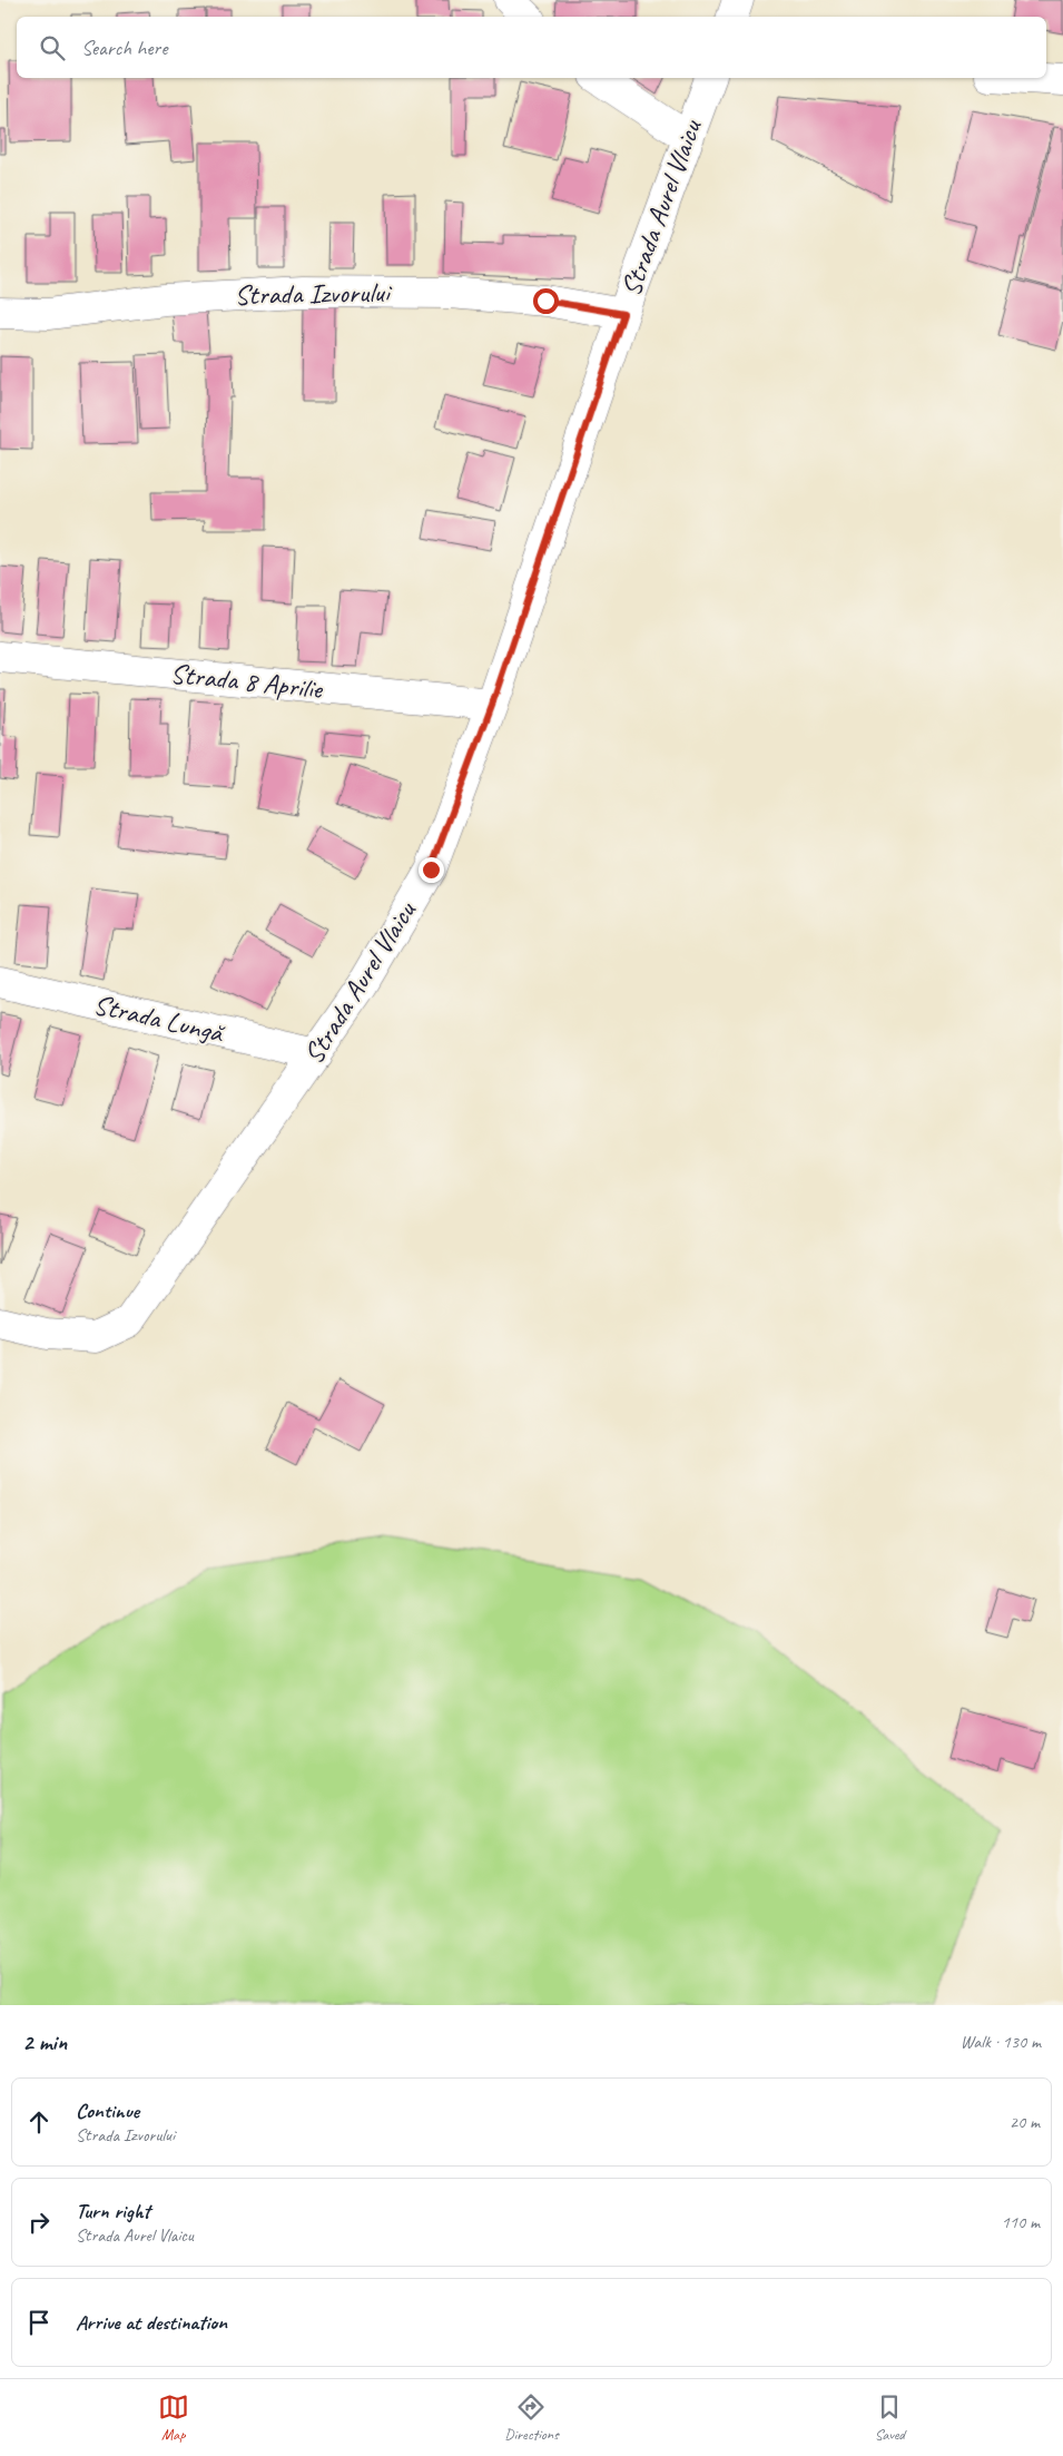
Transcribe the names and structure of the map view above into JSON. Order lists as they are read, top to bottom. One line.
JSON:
{"streets":{"street":["Strada Aurel Vlaicu","Strada Izvorului","Strada 8 Aprilie","Strada Lungă"]},"crossings":[["Strada Aurel Vlaicu","Strada Izvorului"],["Strada Aurel Vlaicu","Strada 8 Aprilie"],["Strada Aurel Vlaicu","Strada Lungă"]],"page":{"search":"Search here","heading":["2 min","Walk · 130 m"],"list":[["Continue","Strada Izvorului","20 m"],["Turn right","Strada Aurel Vlaicu","110 m"],"Arrive at destination"],"nav":["Map","Directions","Saved"]}}
